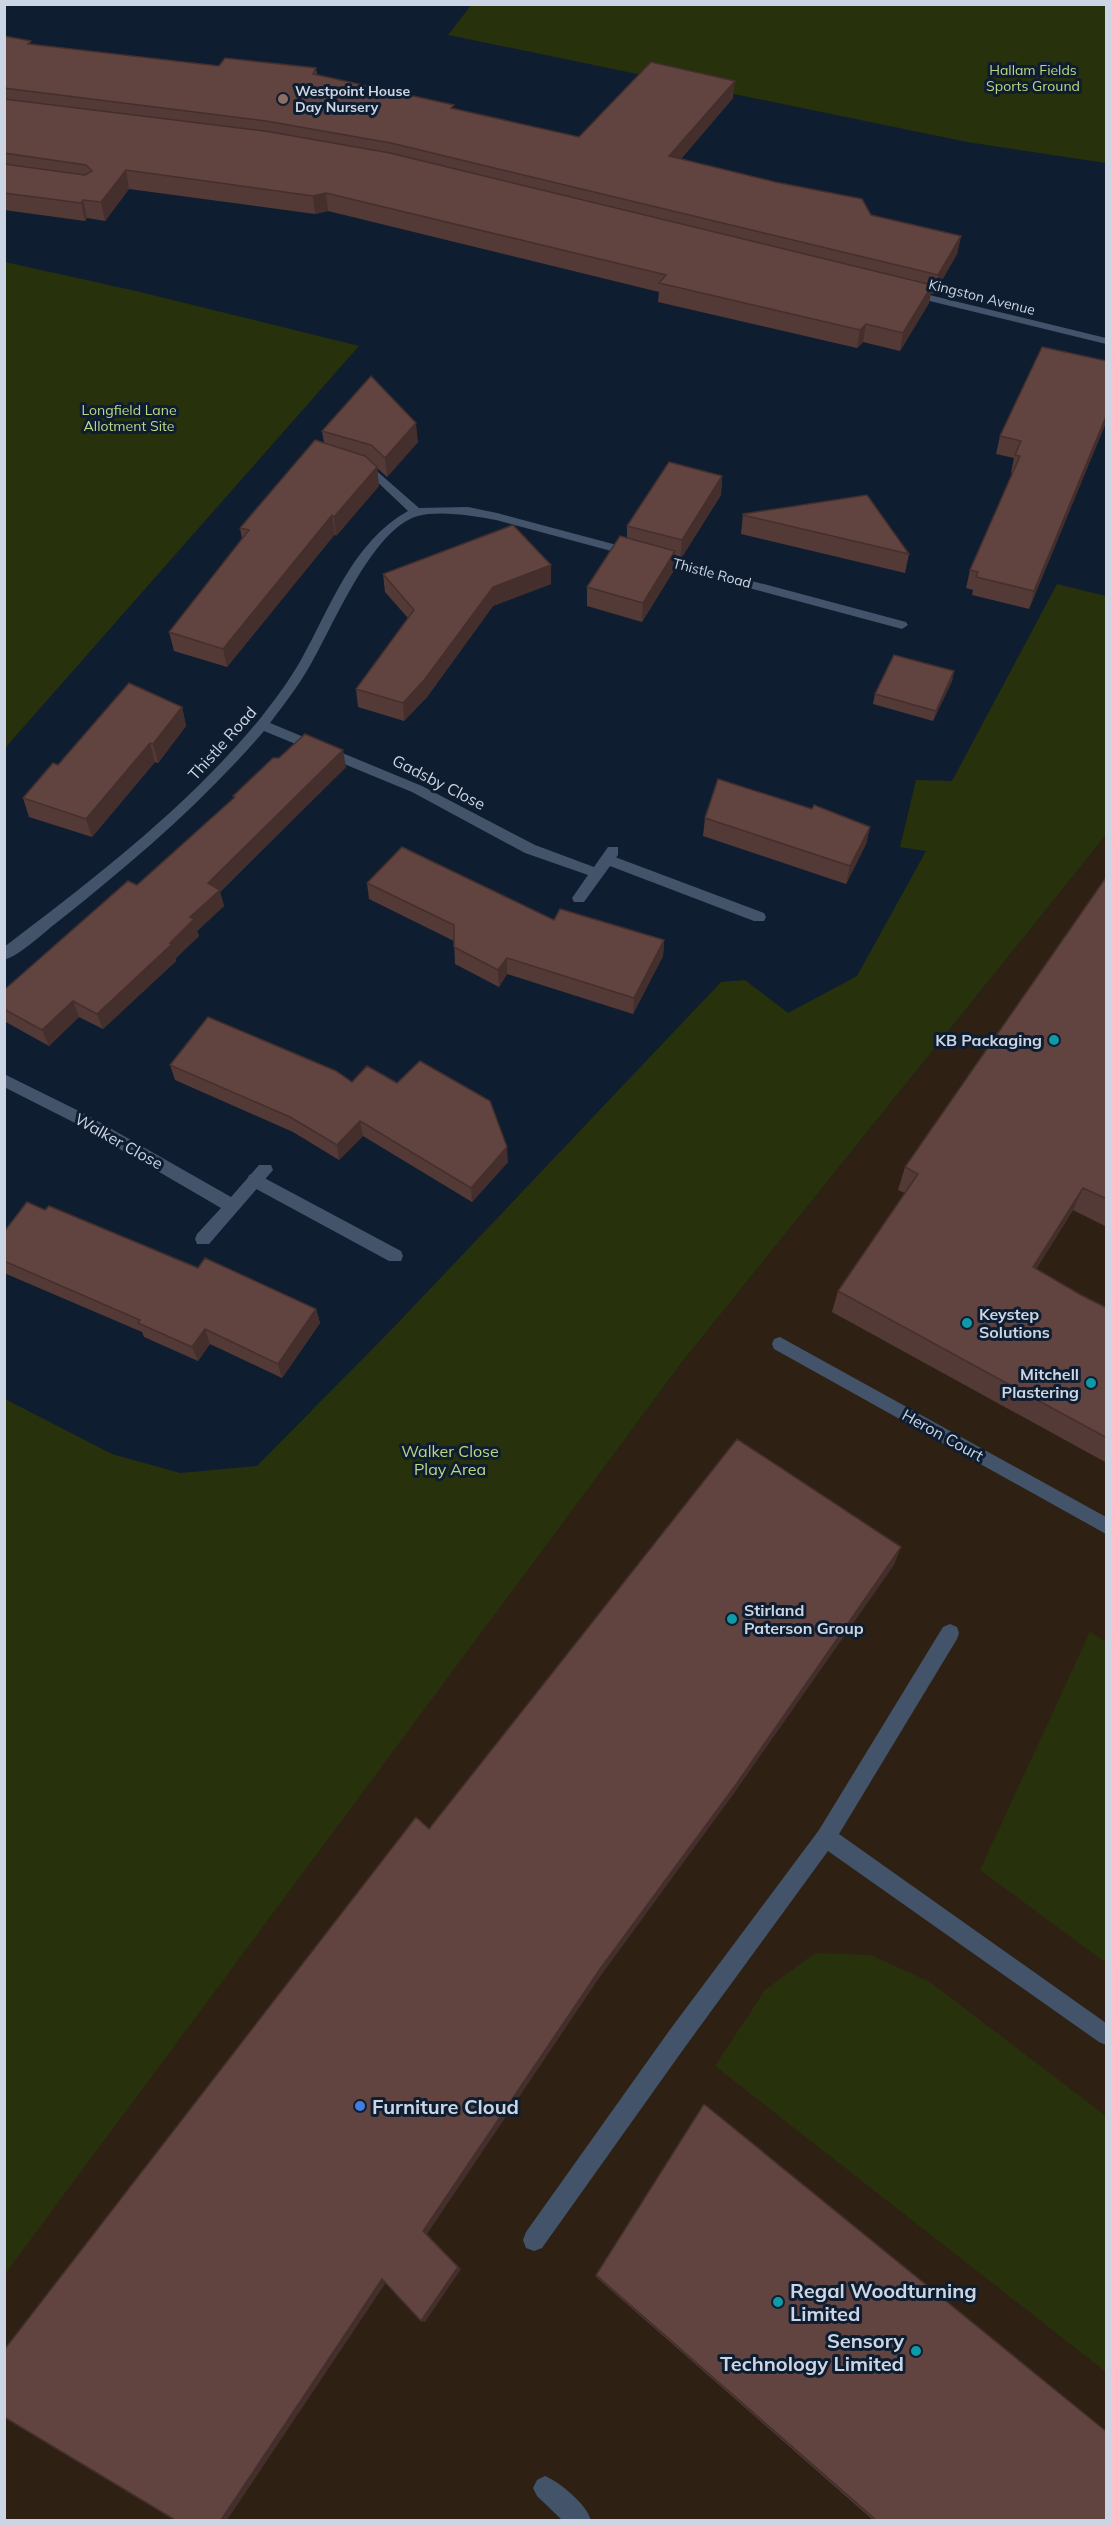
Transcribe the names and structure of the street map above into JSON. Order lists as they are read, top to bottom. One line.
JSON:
{"streets":{"street":["Kingston Avenue","Thistle Road","Gadsby Close","Walker Close","Heron Court"]},"crossings":[["Thistle Road","Gadsby Close"]],"parks":["Hallam Fields Sports Ground","Longfield Lane Allotment Site","Walker Close Play Area"],"places":["Westpoint House Day Nursery","KB Packaging","Keystep Solutions","Mitchell Plastering","Stirland Paterson Group","Furniture Cloud","Regal Woodturning Limited","Sensory Technology Limited"]}
